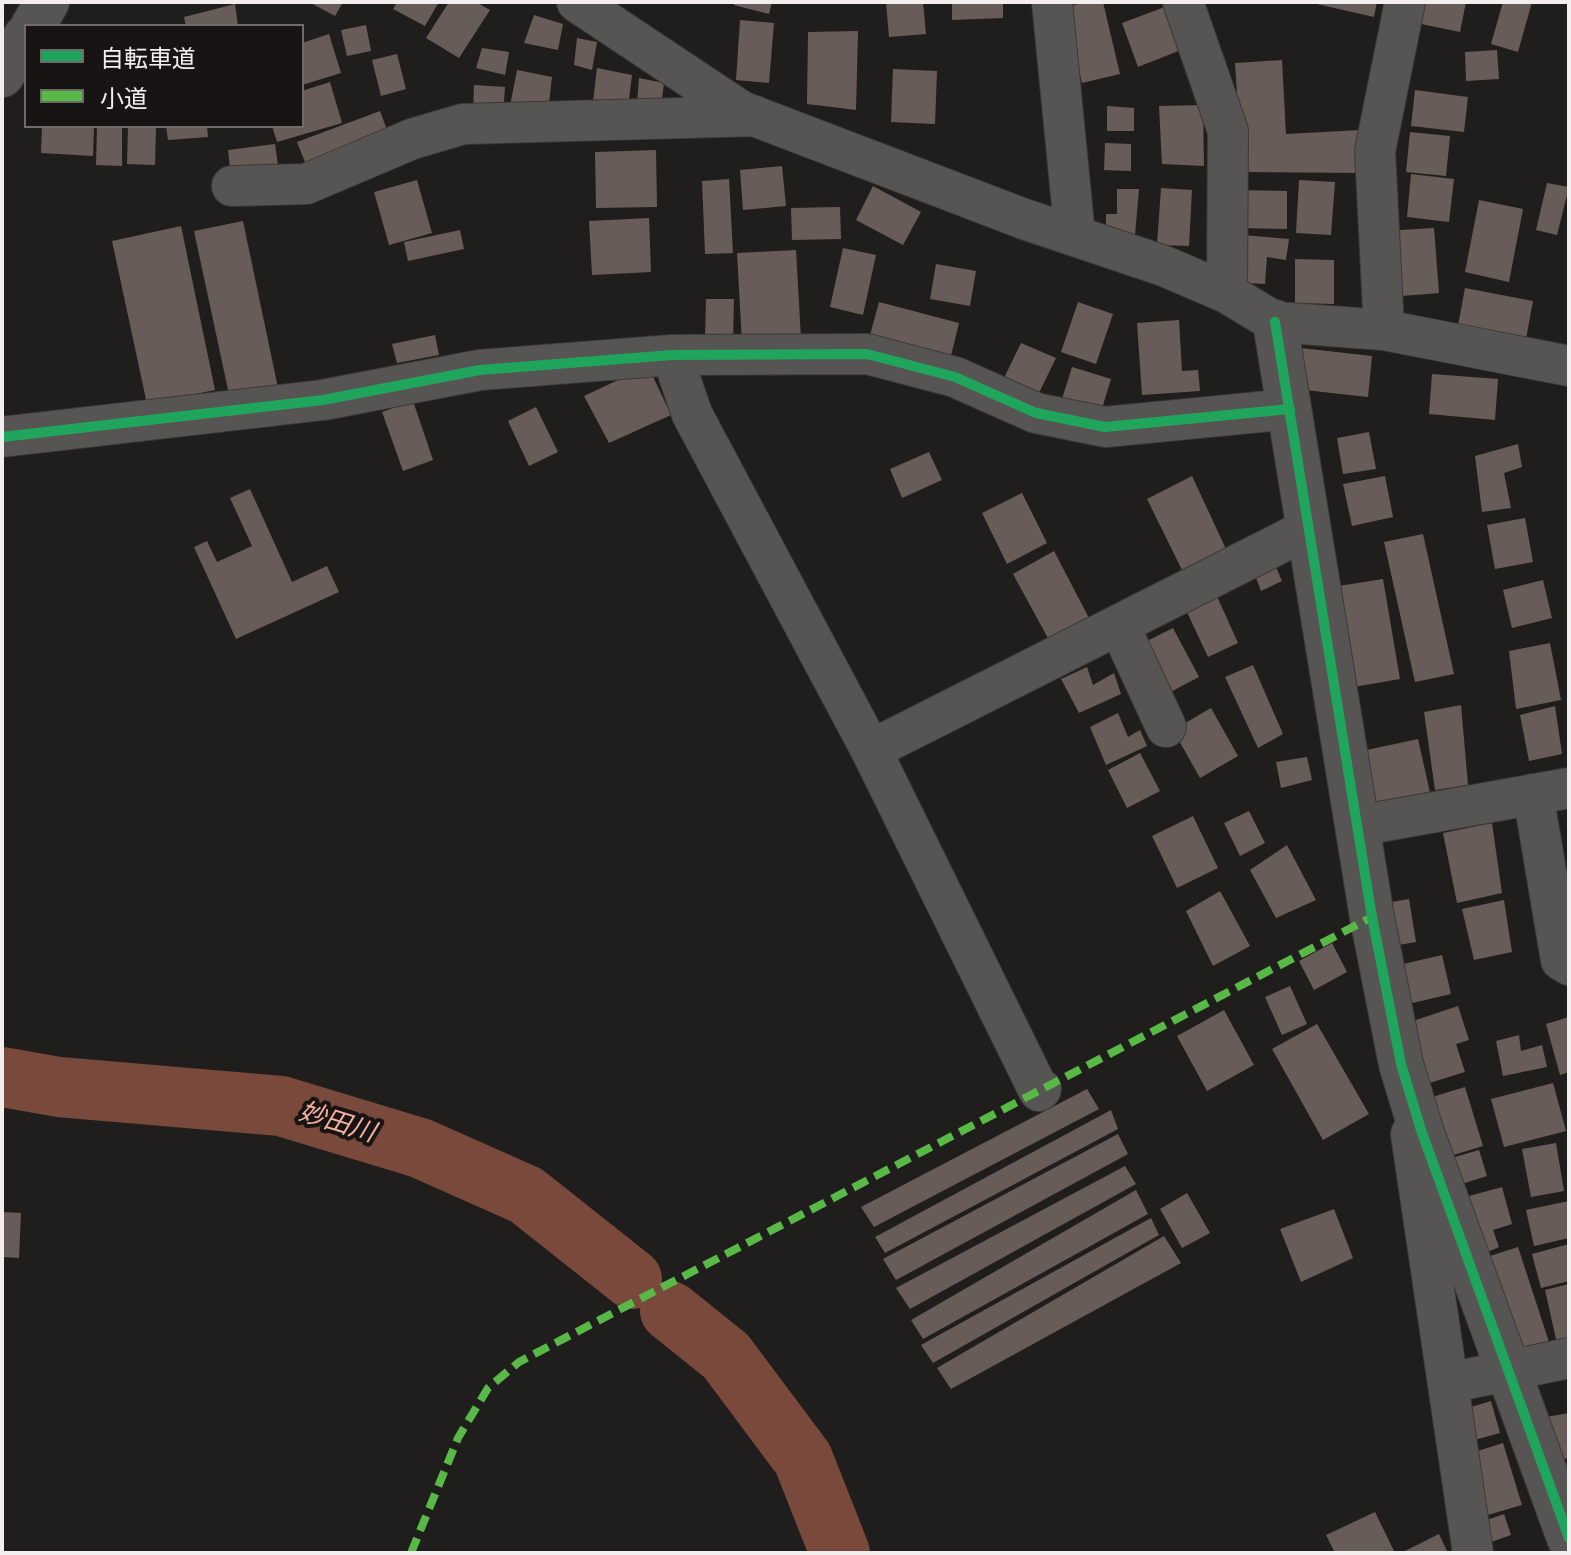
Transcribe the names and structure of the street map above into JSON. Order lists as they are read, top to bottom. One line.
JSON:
{"water":["妙田川"],"legend":["自転車道","小道"]}
